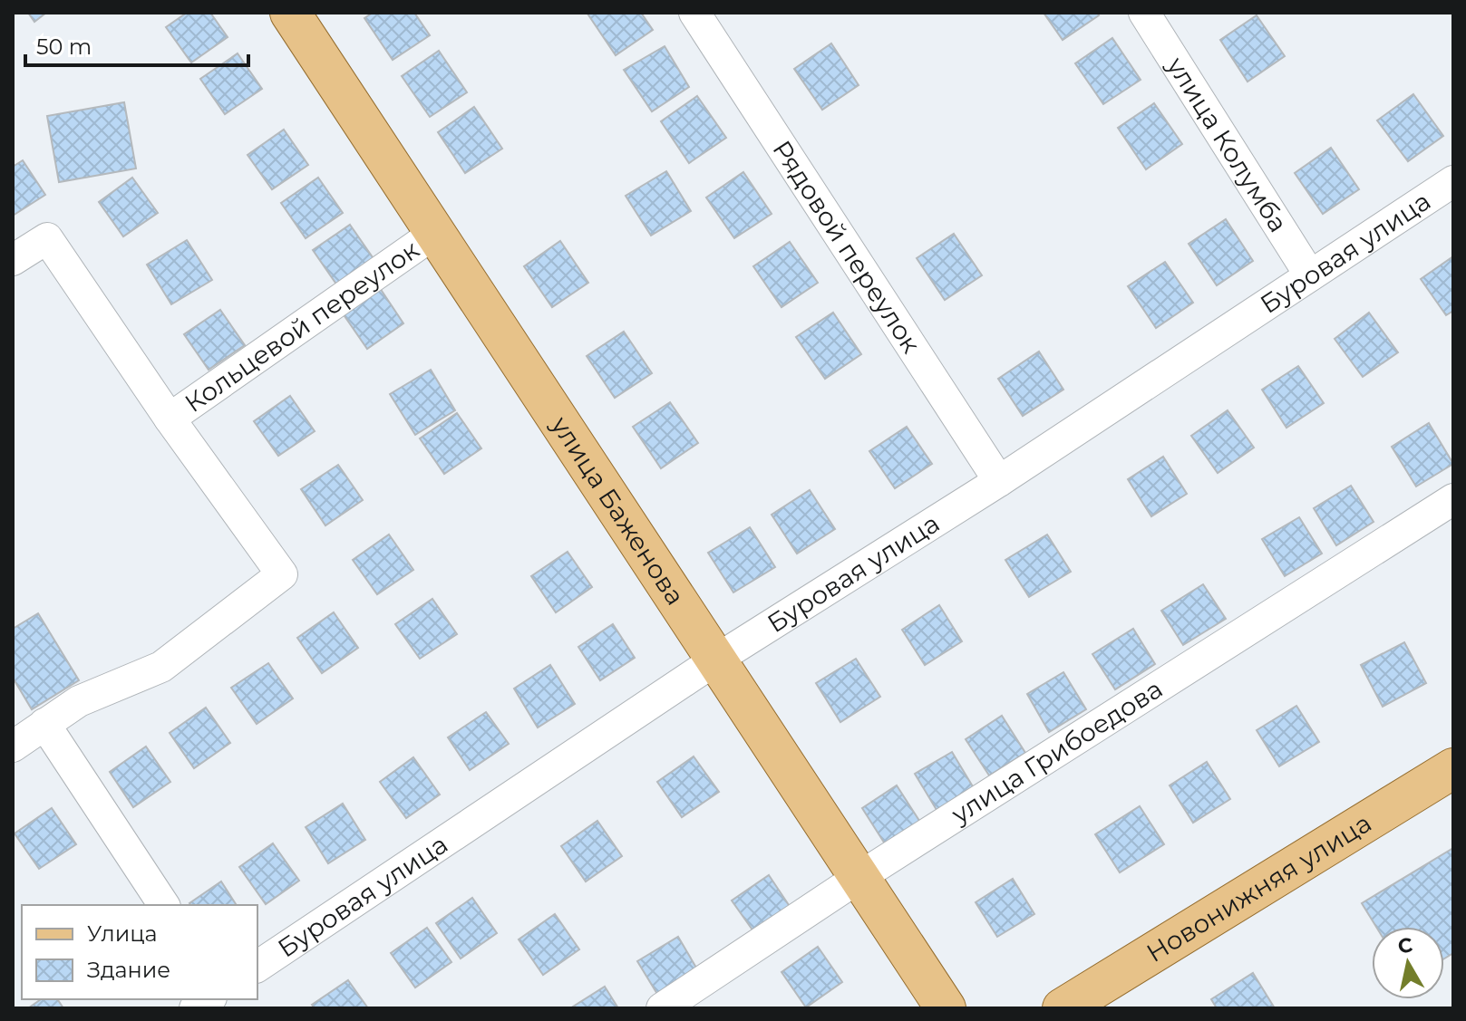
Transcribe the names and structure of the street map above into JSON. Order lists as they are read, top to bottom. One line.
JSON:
{"streets":{"main road":["улица Баженова","Новонижняя улица"],"street":["улица Колумба","Рядовой переулок","Буровая улица","Кольцевой переулок","улица Грибоедова"]},"crossings":[["улица Колумба","Буровая улица"],["Рядовой переулок","Буровая улица"],["Буровая улица","улица Баженова"],["Кольцевой переулок","улица Баженова"],["улица Баженова","улица Грибоедова"]],"legend":["Улица","Здание"],"scale_bar":"50 m","north":"top"}
